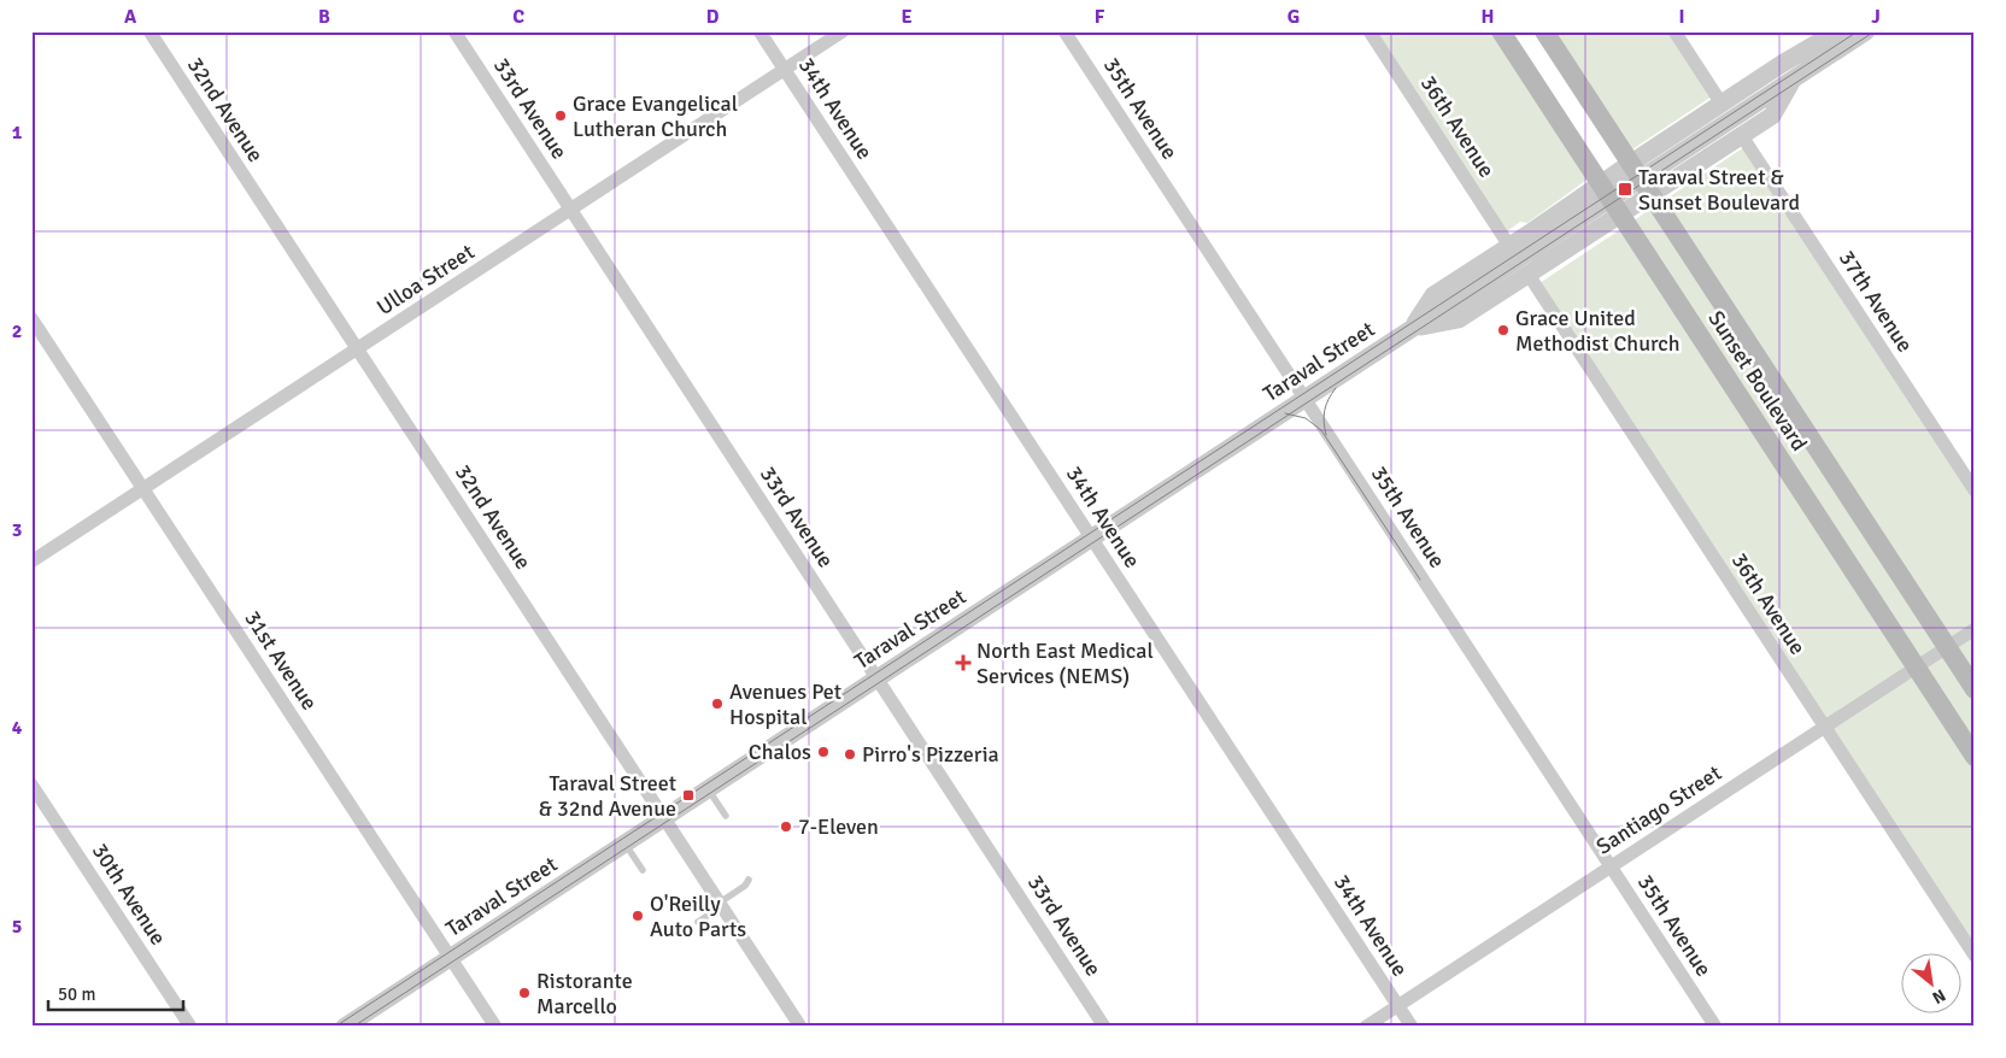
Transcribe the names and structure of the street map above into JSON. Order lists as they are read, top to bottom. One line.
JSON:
{"streets":{"main road":["Sunset Boulevard"],"street":["33rd Avenue","34th Avenue","35th Avenue","32nd Avenue","36th Avenue","Ulloa Street","37th Avenue","Taraval Street","31st Avenue","Santiago Street","30th Avenue"]},"crossings":[["33rd Avenue","Ulloa Street"],["33rd Avenue","Taraval Street"],["34th Avenue","Ulloa Street"],["34th Avenue","Taraval Street"],["34th Avenue","Santiago Street"],["35th Avenue","Taraval Street"],["35th Avenue","Santiago Street"],["32nd Avenue","Ulloa Street"],["32nd Avenue","Taraval Street"],["36th Avenue","Taraval Street"],["36th Avenue","Santiago Street"],["Ulloa Street","31st Avenue"],["37th Avenue","Taraval Street"],["Taraval Street","Sunset Boulevard"],["Taraval Street","31st Avenue"],["Sunset Boulevard","Santiago Street"]],"places":{"other":["Grace Evangelical Lutheran Church","Grace United Methodist Church","Avenues Pet Hospital","Chalos","Pirro's Pizzeria","7-Eleven","O'Reilly Auto Parts","Ristorante Marcello"],"transit":["Taraval Street & Sunset Boulevard","Taraval Street & 32nd Avenue"],"health":["North East Medical Services (NEMS)"]},"scale_bar":"50 m","north":"bottom right","grid":{"columns":["A","B","C","D","E","F","G","H","I","J"],"rows":["1","2","3","4","5"]}}
